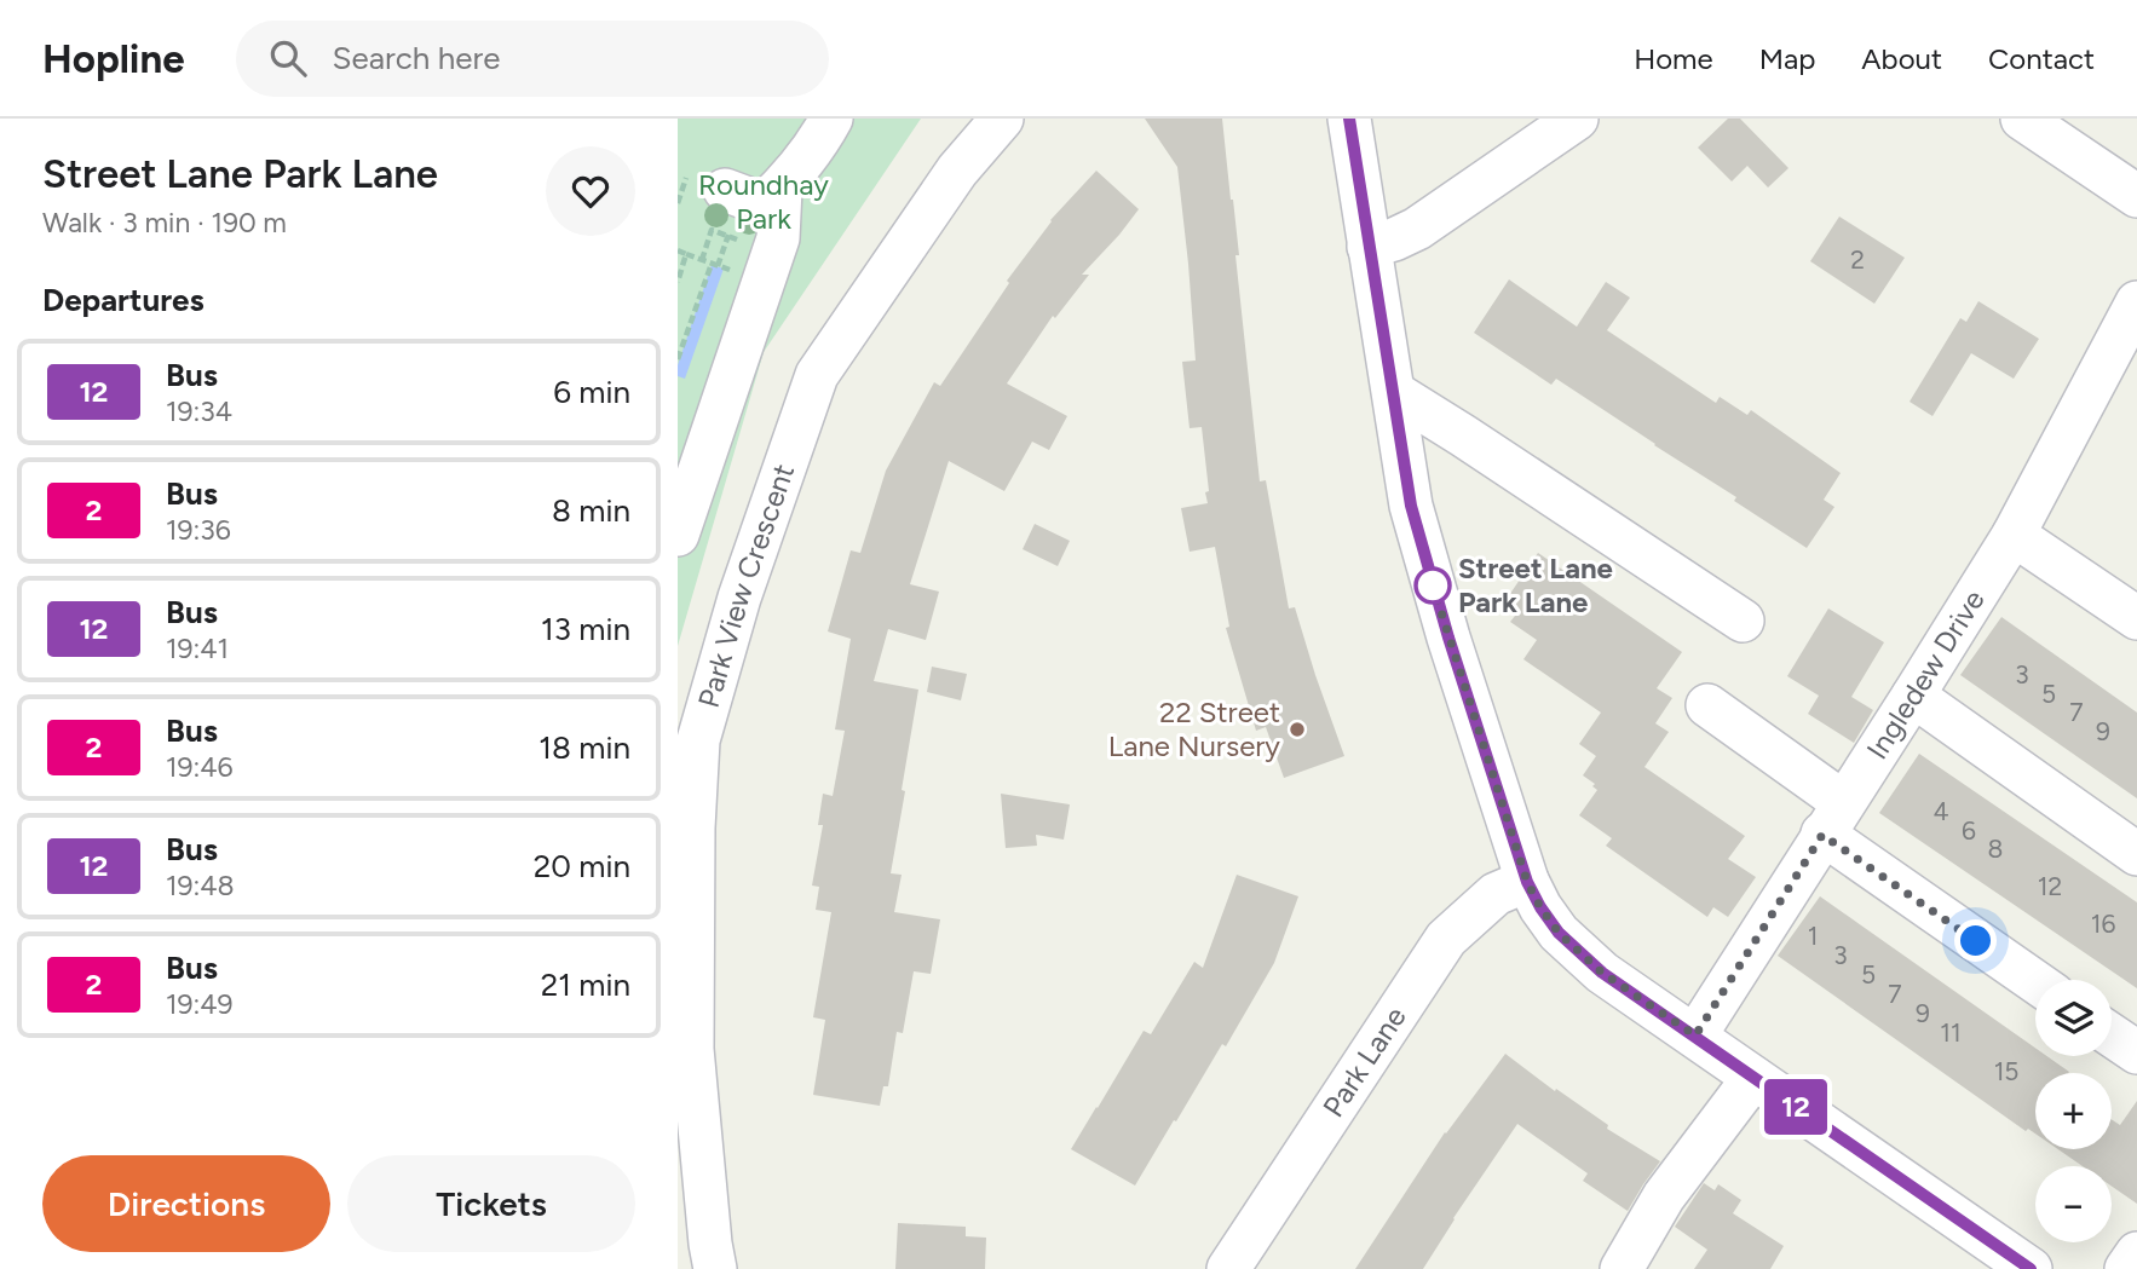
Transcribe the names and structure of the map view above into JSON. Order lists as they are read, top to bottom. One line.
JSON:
{"streets":{"street":["Park View Crescent","Ingledew Drive","Park Lane"]},"parks":["Roundhay Park"],"places":["Street Lane Park Lane","22 Street Lane Nursery"],"lines":["bus line 12"],"house_numbers":["2","3","5","7","9","4","6","8","12","16","1","3","5","7","9","11","15"],"page":{"header":"Hopline","search":"Search here","nav":["Home","Map","About","Contact"],"heading":[["Street Lane Park Lane","Walk · 3 min · 190 m"],"Departures"],"on_map":"12","list":[{"mark":"12","name":"Bus","note":"19:34","value":"6 min"},{"mark":"2","name":"Bus","note":"19:36","value":"8 min"},{"mark":"12","name":"Bus","note":"19:41","value":"13 min"},{"mark":"2","name":"Bus","note":"19:46","value":"18 min"},{"mark":"12","name":"Bus","note":"19:48","value":"20 min"},{"mark":"2","name":"Bus","note":"19:49","value":"21 min"}],"map_buttons":["+","−"],"buttons":["Directions","Tickets"]}}
